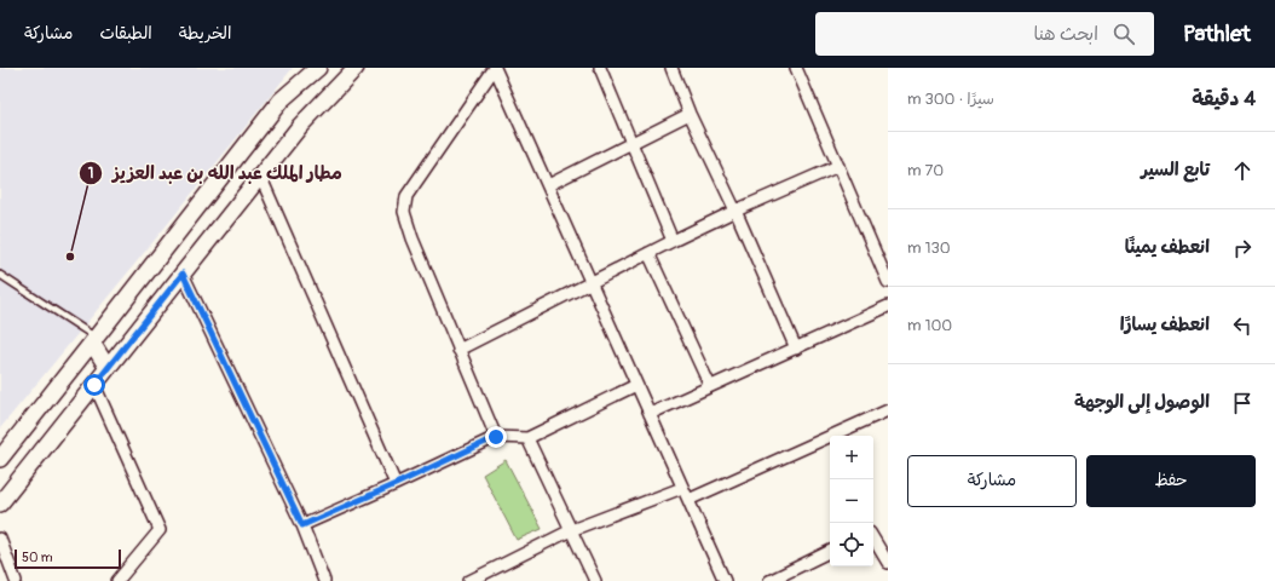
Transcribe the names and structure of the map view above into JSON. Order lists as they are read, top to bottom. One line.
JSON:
{"places":["مطار الملك عبد الله بن عبد العزيز"],"scale_bar":"50 m","page":{"header":"Pathlet","search":"ابحث هنا","nav":["الخريطة","الطبقات","مشاركة"],"heading":["4 دقيقة","سيرًا · 300 m"],"list":[["تابع السير","70 m"],["انعطف يمينًا","130 m"],["انعطف يسارًا","100 m"],"الوصول إلى الوجهة"],"map_buttons":["+","−"],"buttons":["حفظ","مشاركة"],"scale":"50 m"}}
